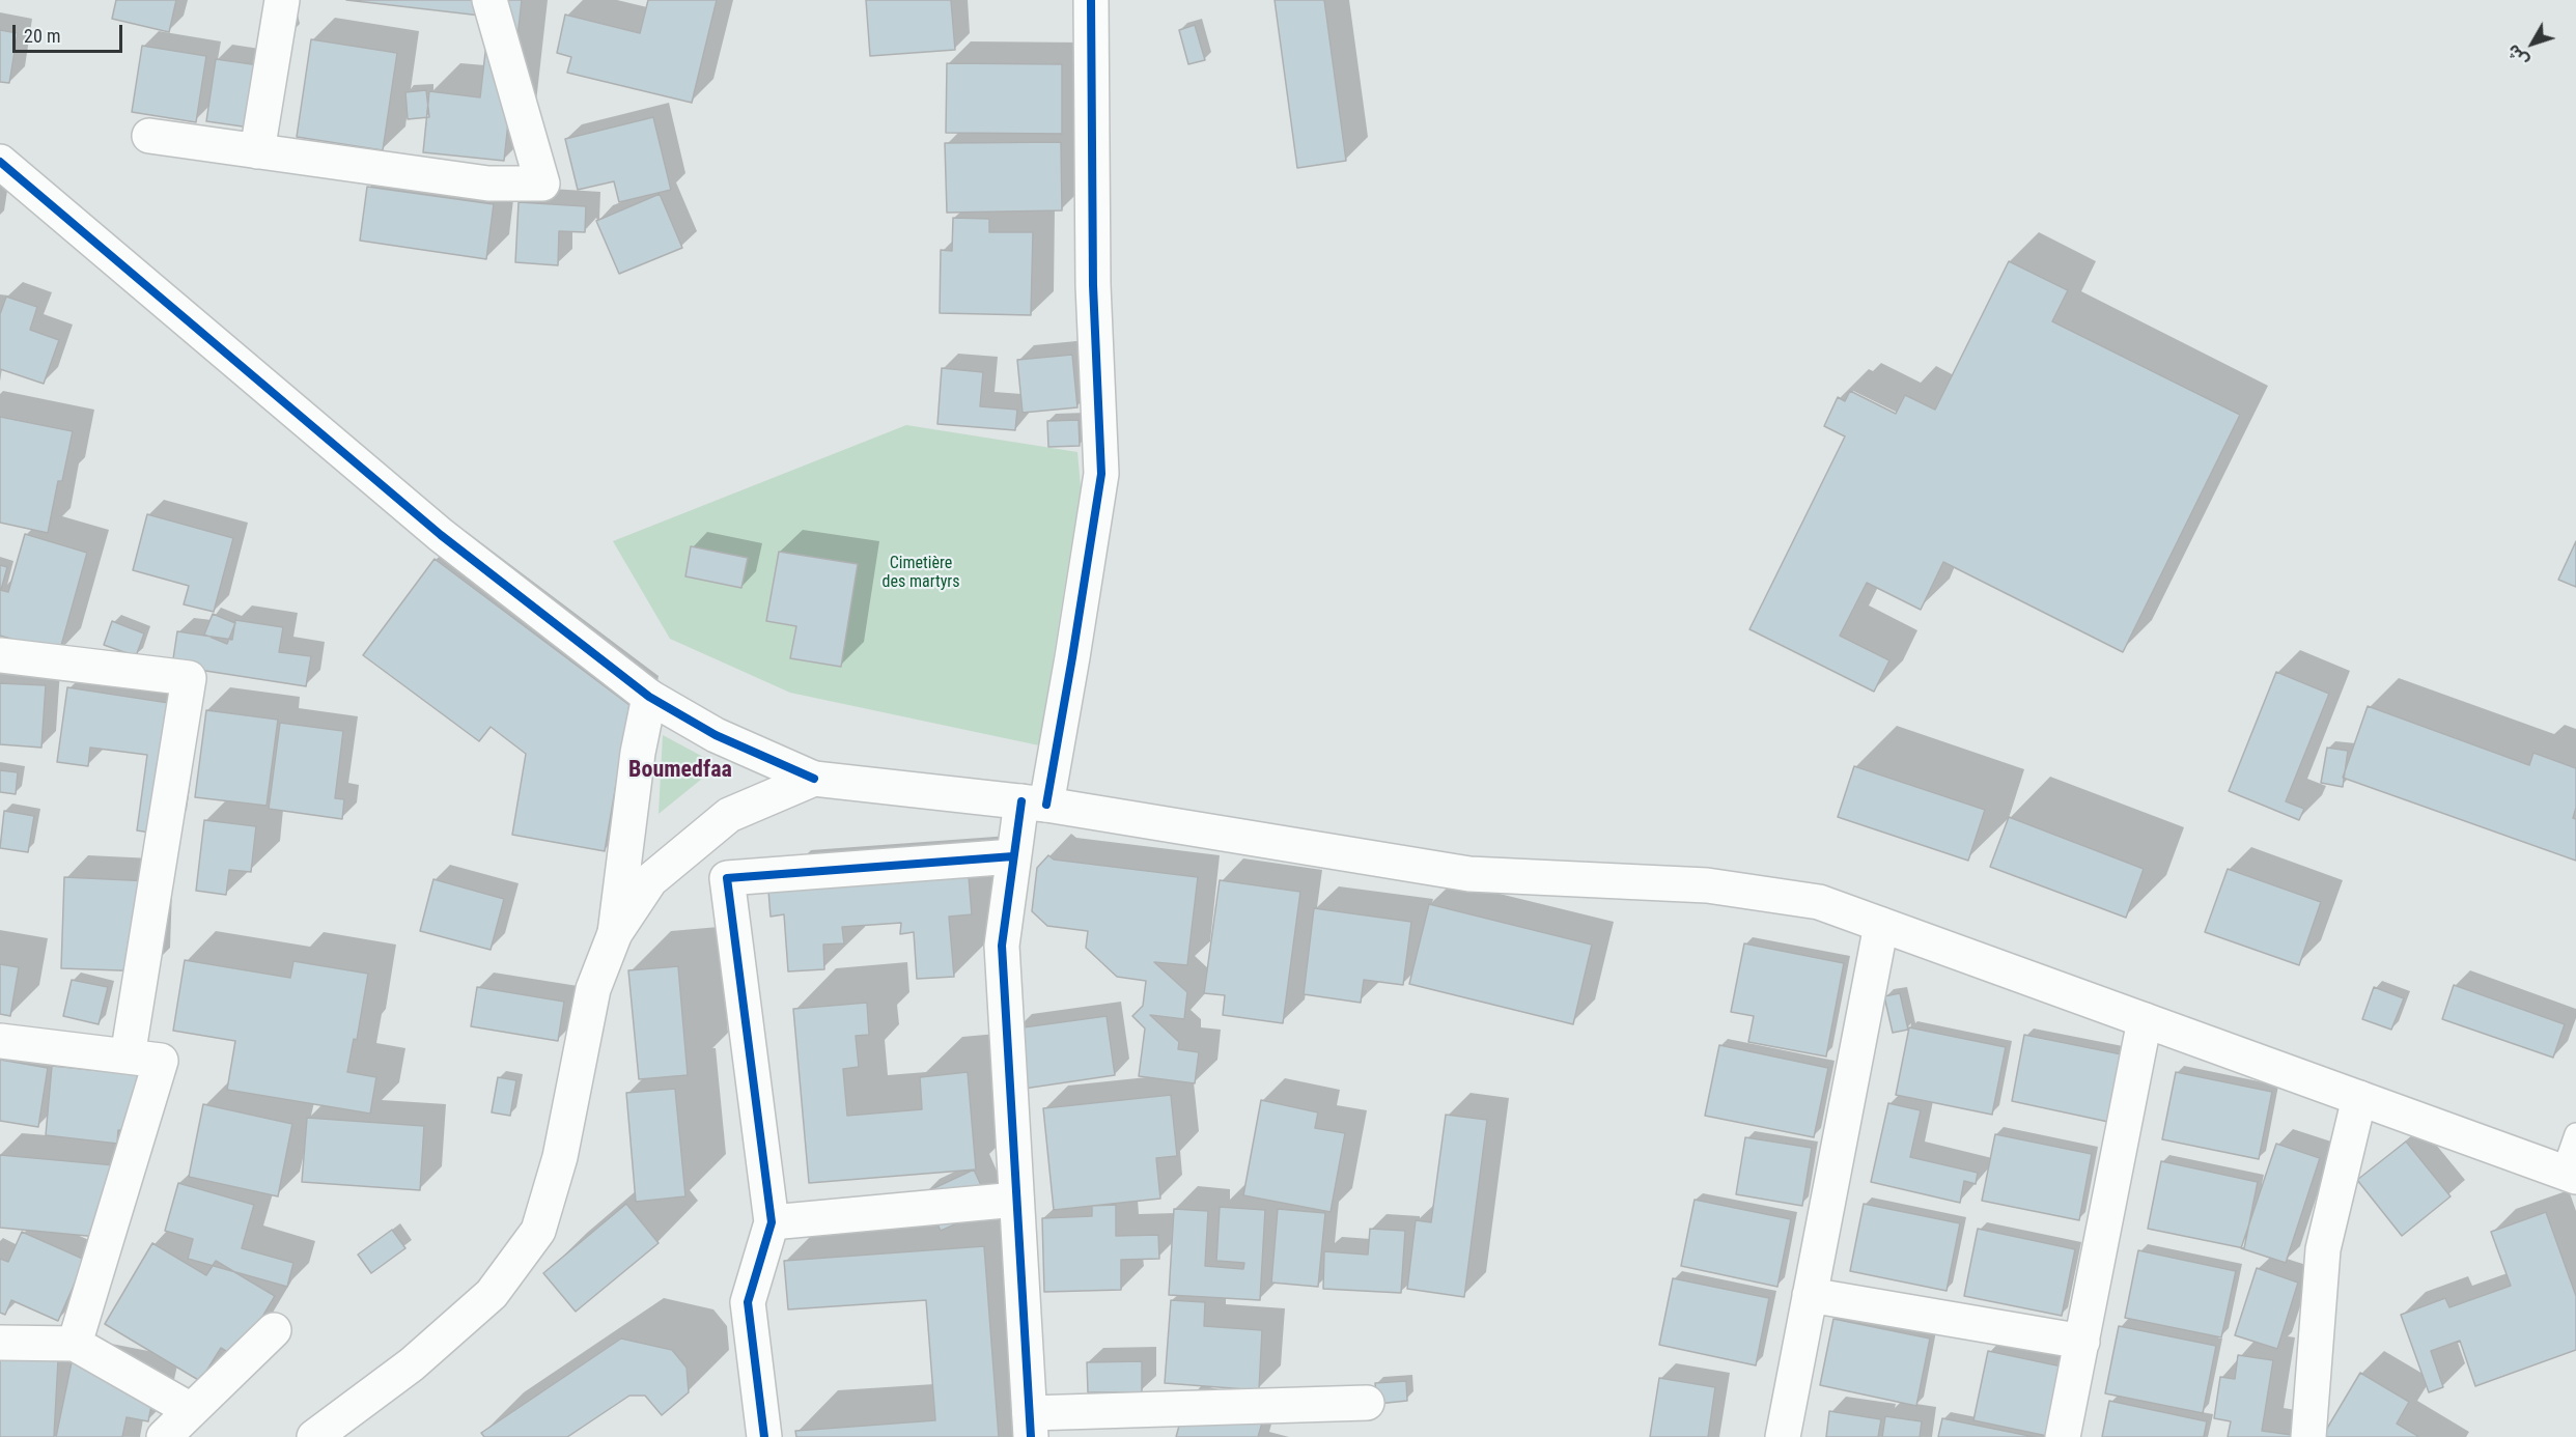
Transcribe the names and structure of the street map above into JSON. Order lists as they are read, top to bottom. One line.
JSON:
{"districts":["Boumedfaa"],"parks":["Cimetière des martyrs"],"scale_bar":"20 m","north":"bottom left"}
